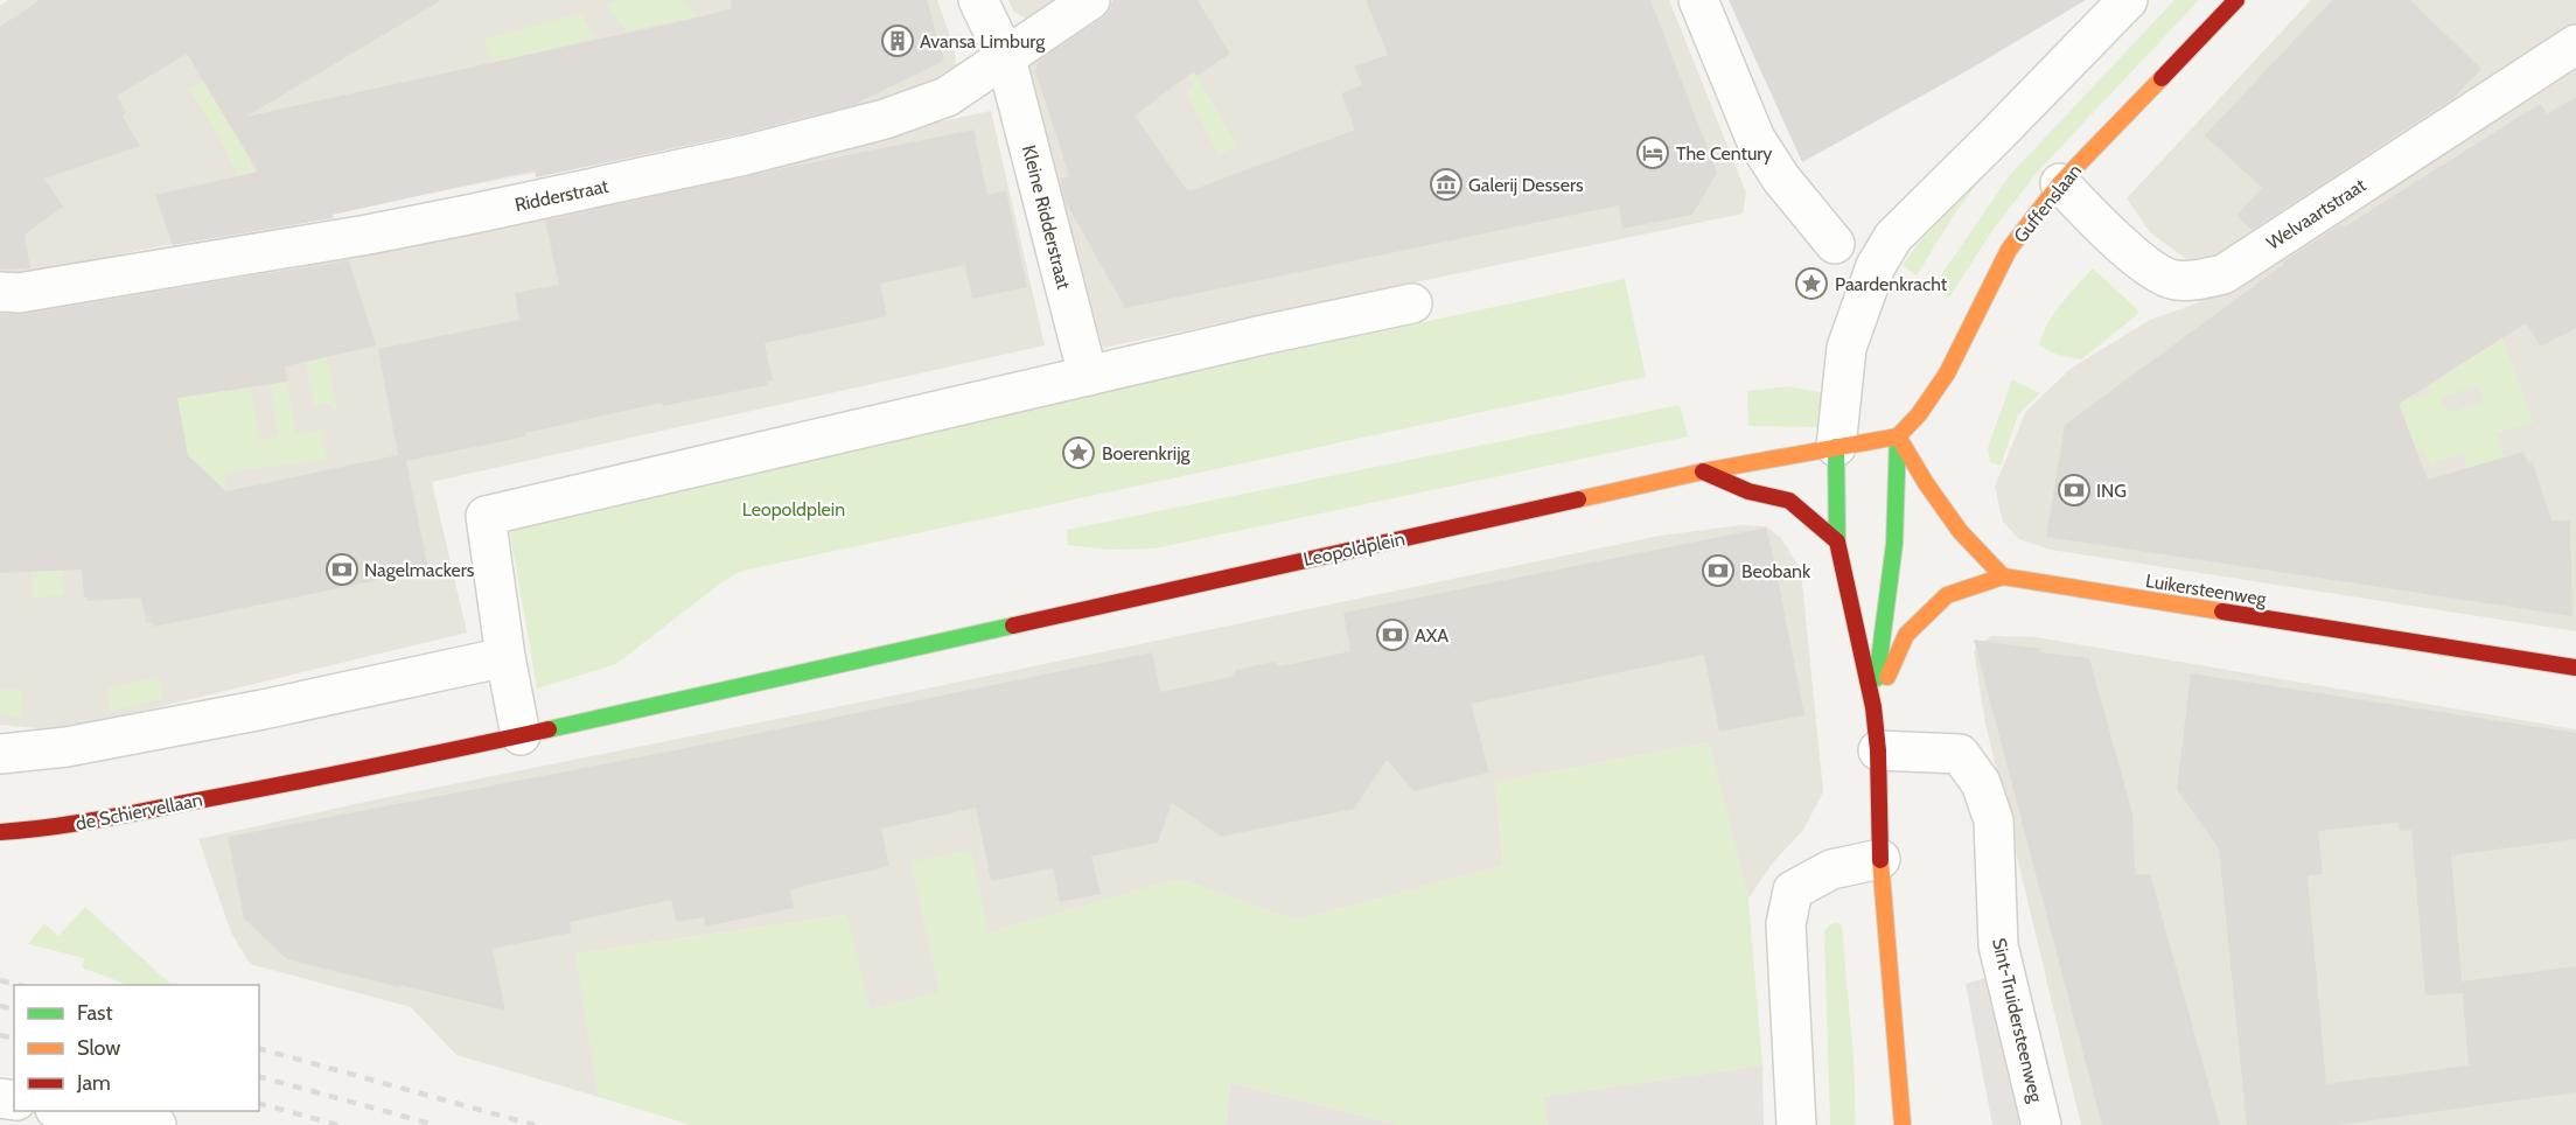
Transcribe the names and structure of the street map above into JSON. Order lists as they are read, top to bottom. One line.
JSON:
{"streets":{"main road":["Guffenslaan","Leopoldplein","Luikersteenweg","de Schiervellaan"],"street":["Ridderstraat","Welvaartstraat","Kleine Ridderstraat","Sint-Truidersteenweg"]},"crossings":[["Ridderstraat","Kleine Ridderstraat"],["Guffenslaan","Welvaartstraat"],["Guffenslaan","Leopoldplein"],["Leopoldplein","de Schiervellaan"]],"parks":["Leopoldplein"],"places":{"building":["Avansa Limburg"],"hotel":["The Century"],"museum":["Galerij Dessers"],"place":["Paardenkracht","Boerenkrijg"],"bank":["ING","Nagelmackers","Beobank","AXA"]},"legend":["Fast","Slow","Jam"]}
